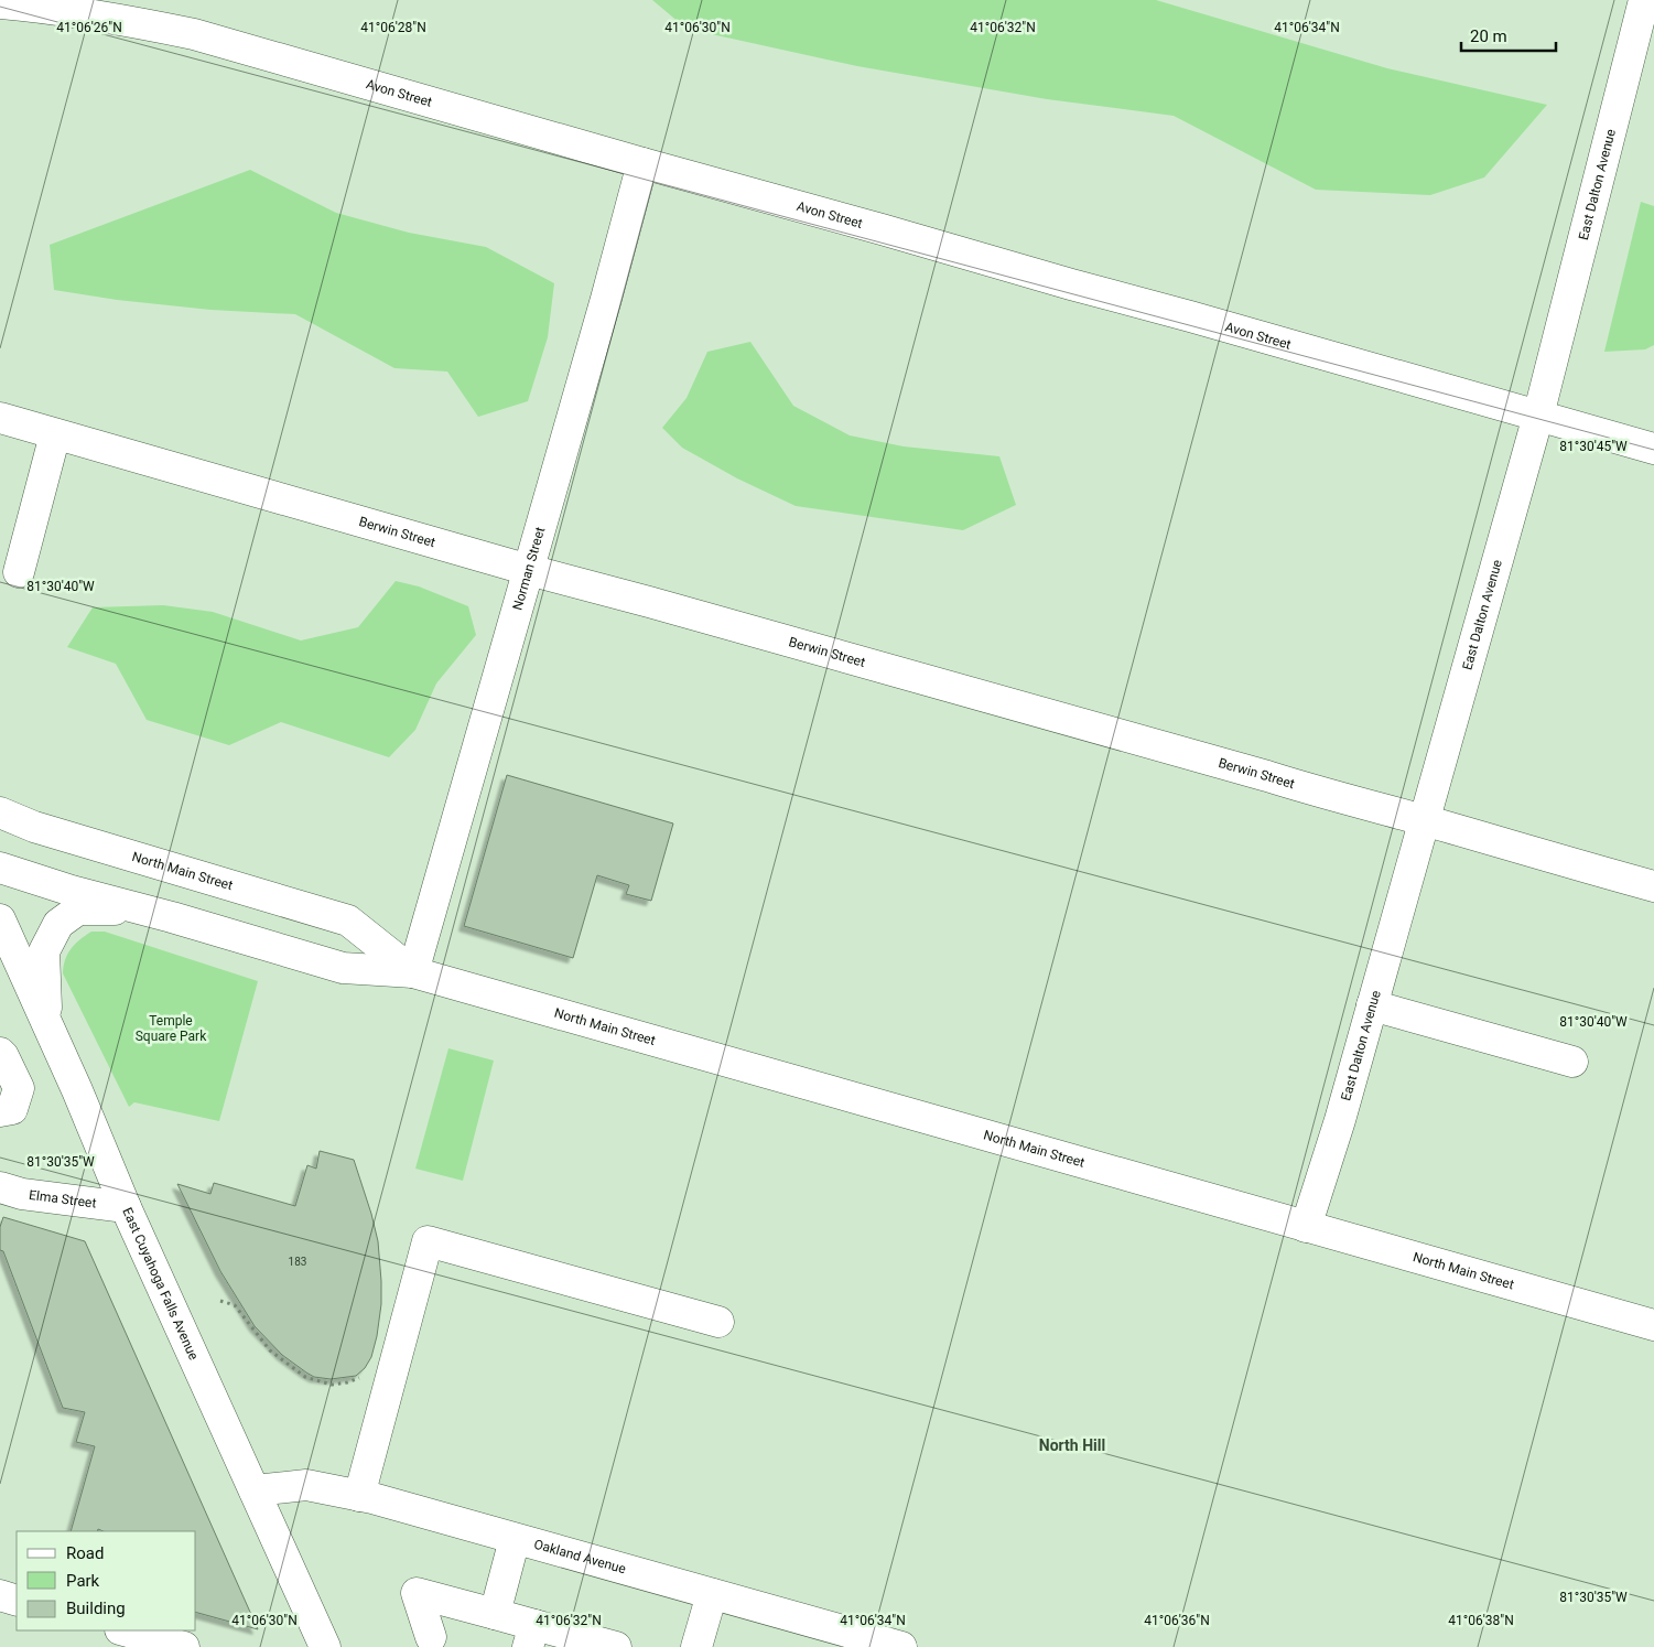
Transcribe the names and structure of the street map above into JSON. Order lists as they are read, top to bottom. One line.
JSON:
{"streets":{"street":["Avon Street","East Dalton Avenue","Berwin Street","Norman Street","North Main Street","Elma Street","East Cuyahoga Falls Avenue","Oakland Avenue"]},"crossings":[["Avon Street","East Dalton Avenue"],["Avon Street","Norman Street"],["East Dalton Avenue","Berwin Street"],["East Dalton Avenue","North Main Street"],["Berwin Street","Norman Street"],["Norman Street","North Main Street"],["Elma Street","East Cuyahoga Falls Avenue"],["East Cuyahoga Falls Avenue","Oakland Avenue"]],"districts":["North Hill"],"parks":["Temple Square Park"],"house_numbers":["183"],"legend":["Road","Park","Building"],"scale_bar":"20 m","coordinates":["41°06'26\"N","41°06'28\"N","41°06'30\"N","41°06'32\"N","41°06'34\"N","81°30'45\"W","81°30'40\"W","81°30'35\"W","41°06'36\"N","41°06'38\"N"]}
